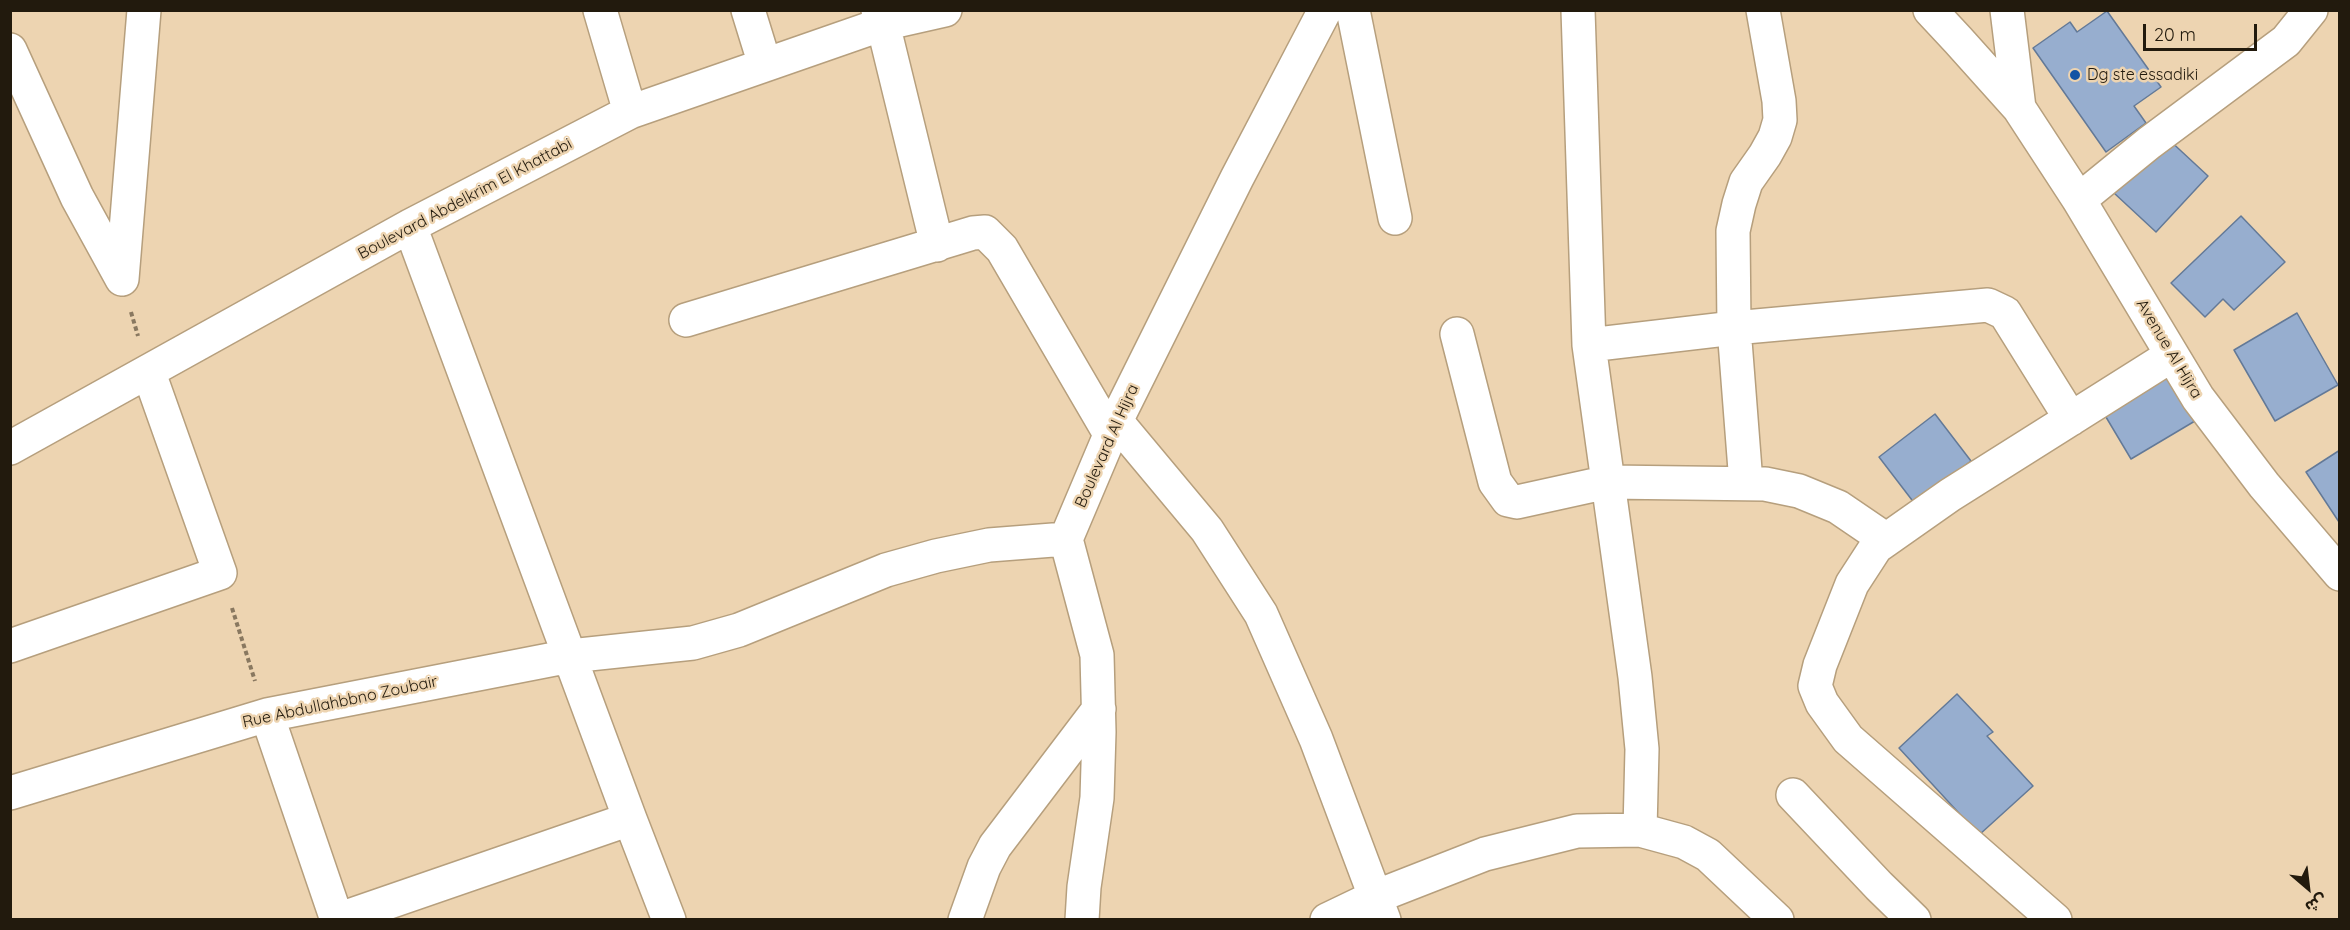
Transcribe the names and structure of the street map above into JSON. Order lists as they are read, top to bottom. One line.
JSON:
{"streets":{"street":["Boulevard Abdelkrim El Khattabi","Avenue Al Hijra","Boulevard Al Hijra","Rue Abdullahbbno Zoubair"]},"crossings":[["Boulevard Al Hijra","Rue Abdullahbbno Zoubair"]],"places":["Dg ste essadiki"],"scale_bar":"20 m","north":"bottom right"}
